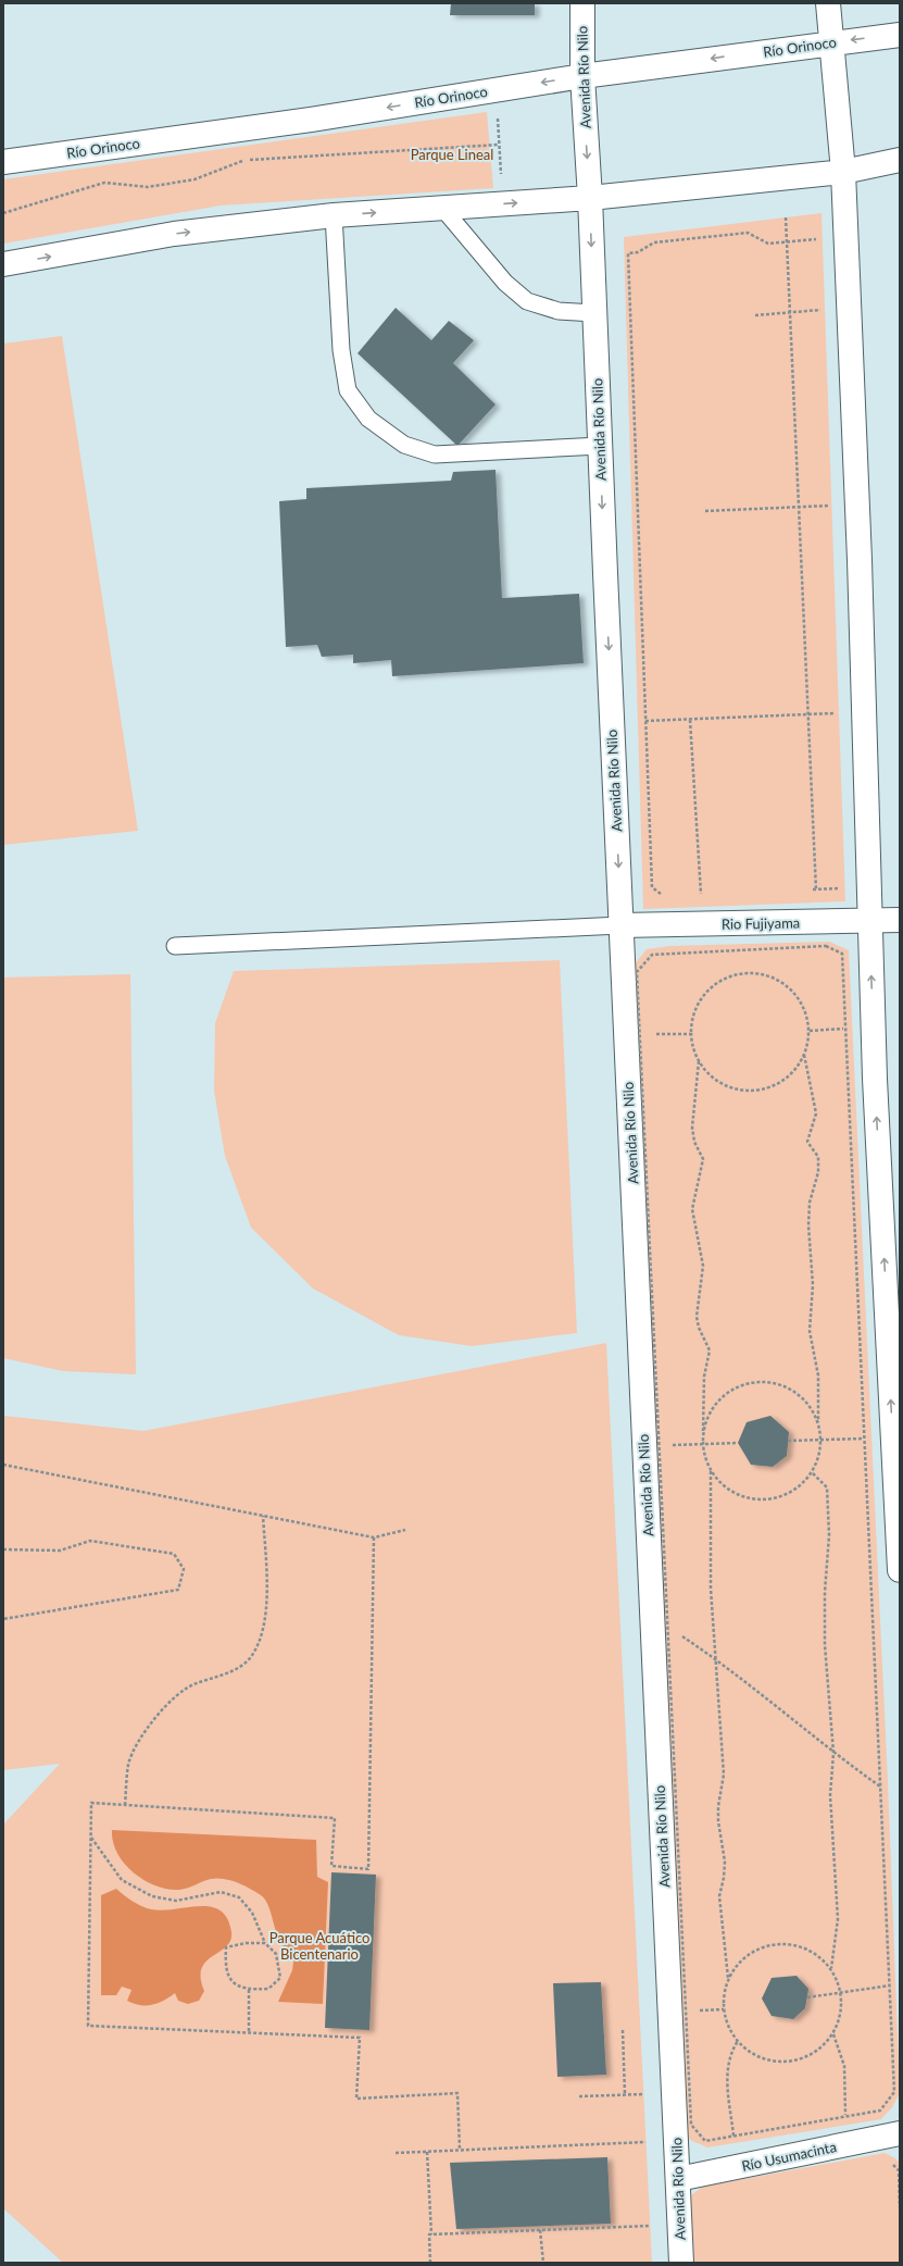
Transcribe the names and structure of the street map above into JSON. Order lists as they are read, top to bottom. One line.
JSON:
{"streets":{"street":["Río Orinoco","Avenida Río Nilo","Rio Fujiyama","Río Usumacinta"]},"crossings":[["Río Orinoco","Avenida Río Nilo"],["Avenida Río Nilo","Rio Fujiyama"],["Avenida Río Nilo","Río Usumacinta"]],"parks":["Parque Lineal","Parque Acuático Bicentenario"]}
